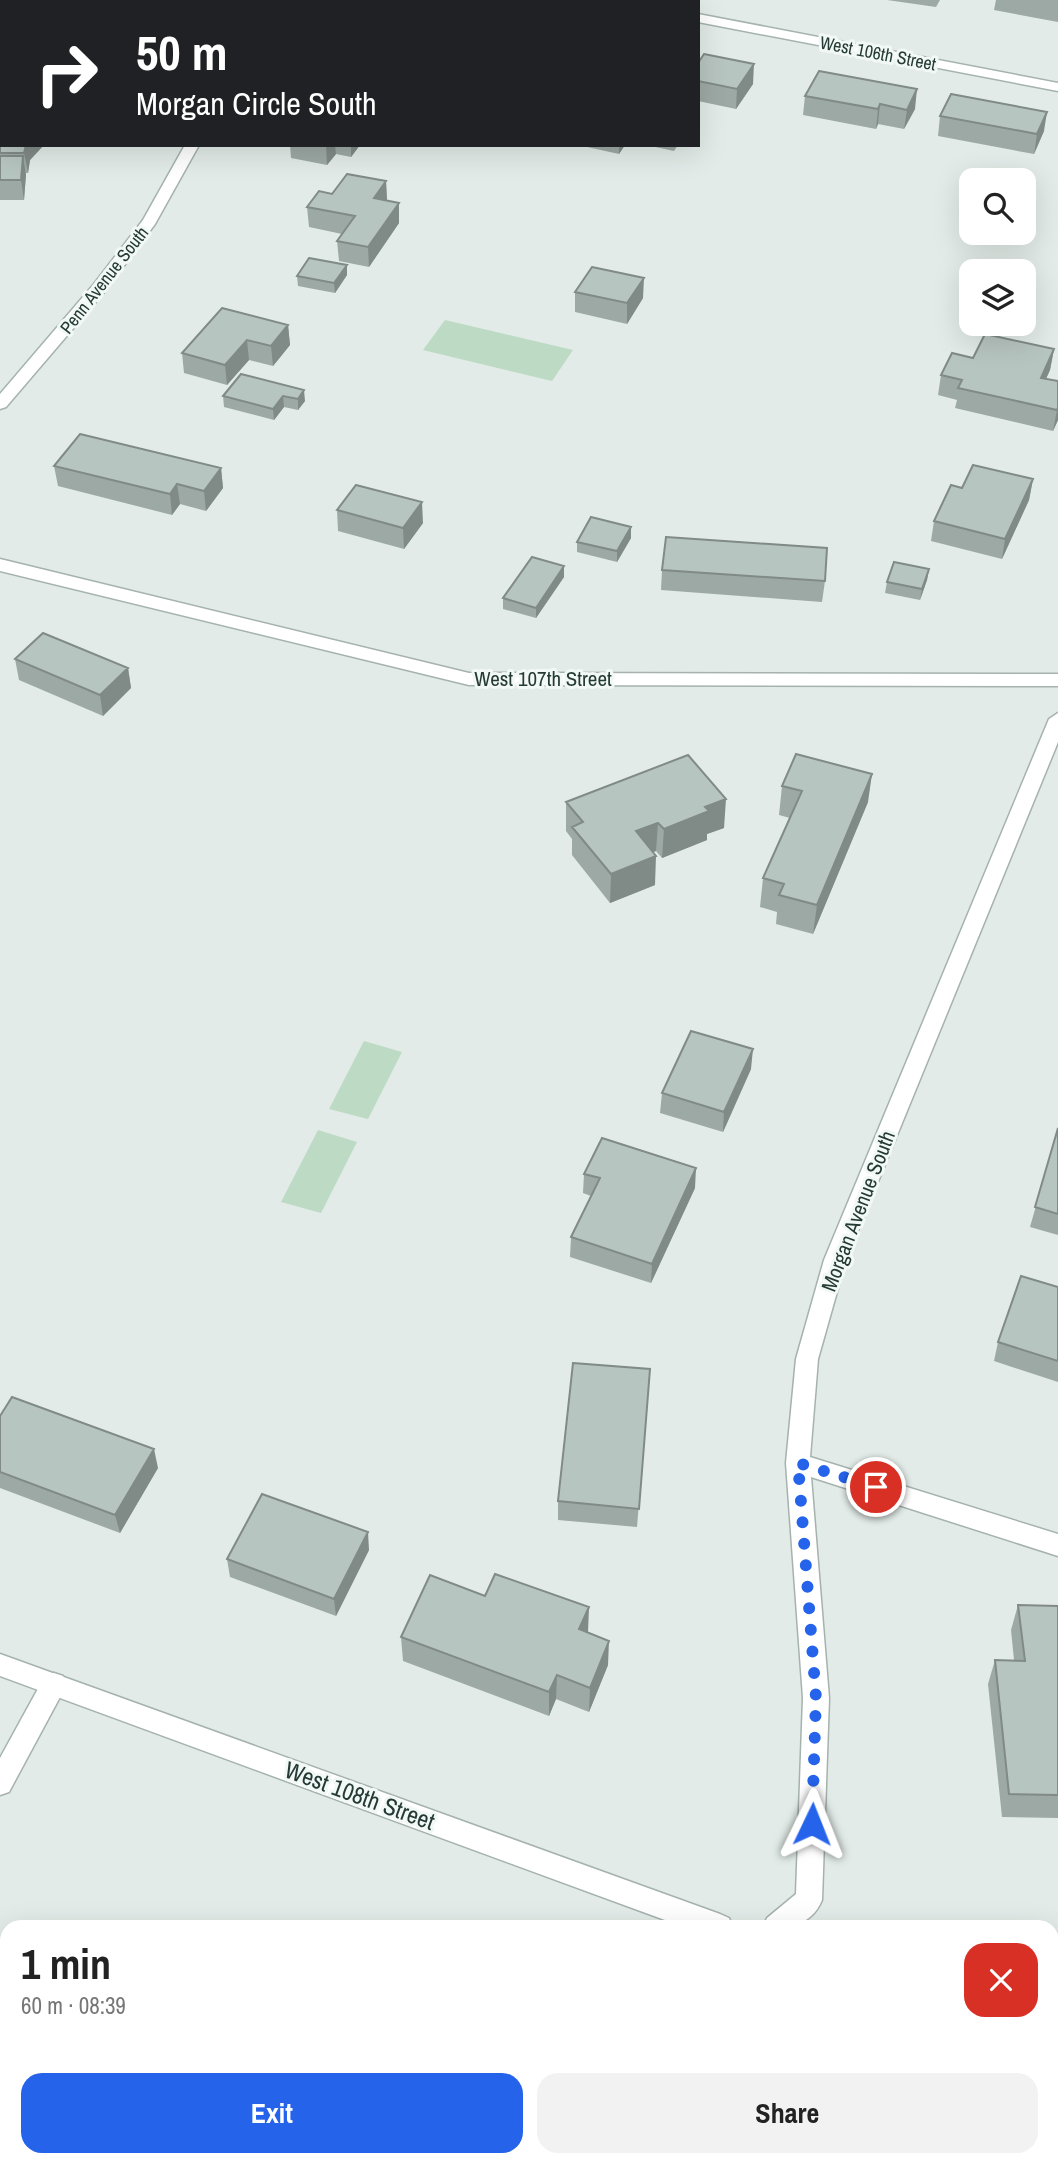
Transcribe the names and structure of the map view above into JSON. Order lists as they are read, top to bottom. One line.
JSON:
{"streets":{"street":["West 106th Street","Penn Avenue South","West 107th Street","Morgan Avenue South","West 108th Street"]},"page":{"turn":["50 m","Morgan Circle South"],"heading":["1 min","60 m · 08:39"],"buttons":["Exit","Share"]}}
